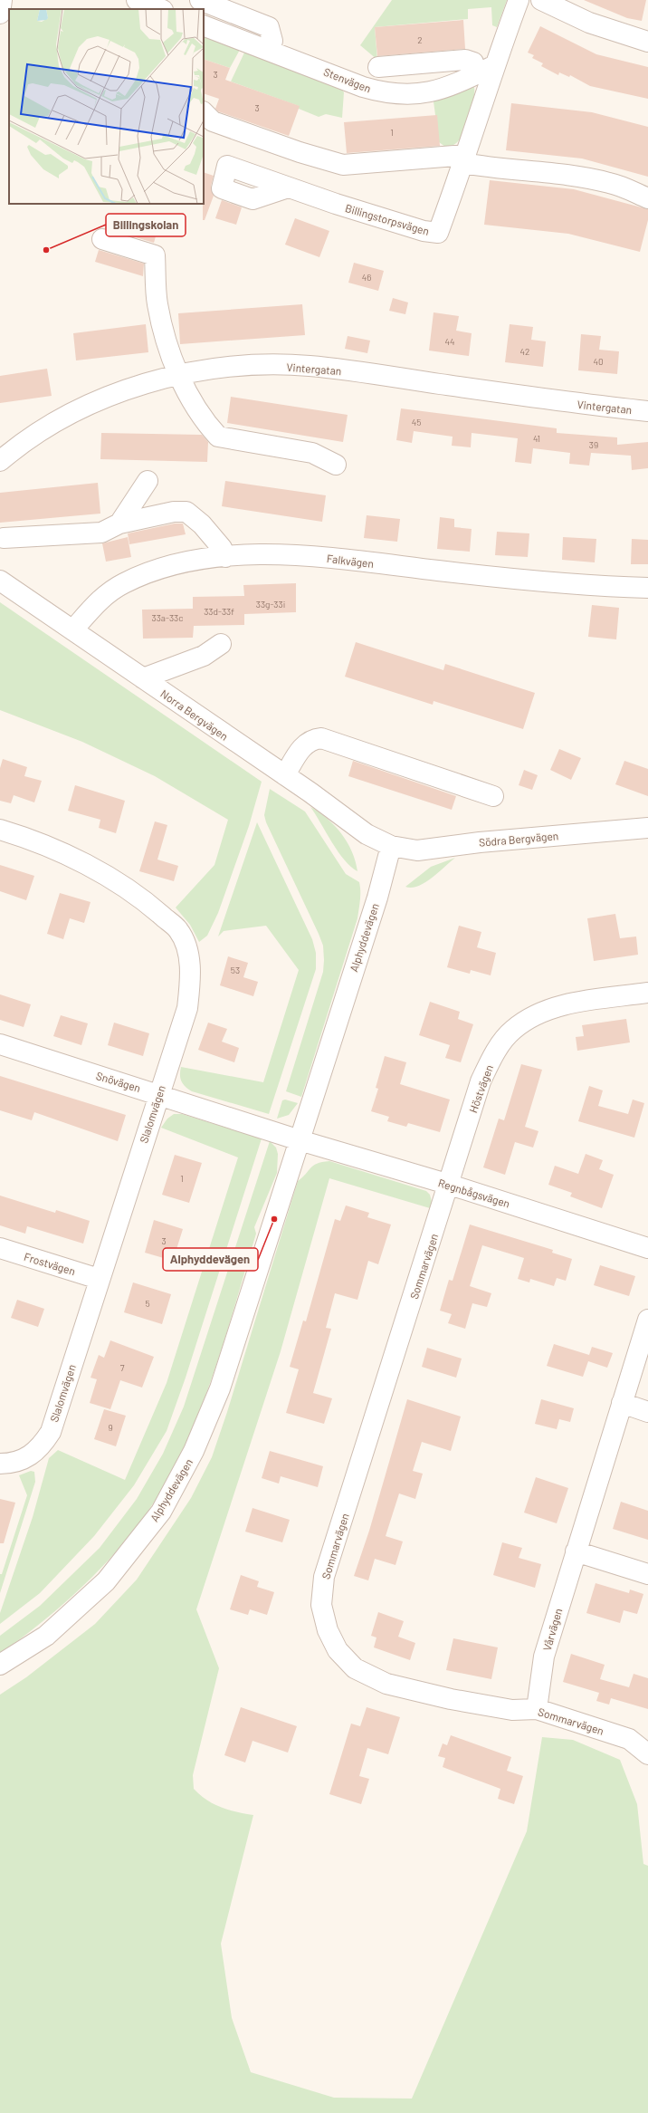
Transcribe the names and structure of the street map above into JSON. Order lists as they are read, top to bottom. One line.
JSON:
{"streets":{"street":["Stenvägen","Billingstorpsvägen","Vintergatan","Falkvägen","Norra Bergvägen","Södra Bergvägen","Alphyddevägen","Snövägen","Höstvägen","Slalomvägen","Regnbågsvägen","Frostvägen","Sommarvägen","Vårvägen"]},"crossings":[["Stenvägen","Billingstorpsvägen"],["Falkvägen","Norra Bergvägen"],["Norra Bergvägen","Södra Bergvägen"],["Norra Bergvägen","Alphyddevägen"],["Södra Bergvägen","Alphyddevägen"],["Alphyddevägen","Snövägen"],["Alphyddevägen","Regnbågsvägen"],["Snövägen","Slalomvägen"],["Snövägen","Regnbågsvägen"],["Höstvägen","Regnbågsvägen"],["Höstvägen","Sommarvägen"],["Slalomvägen","Frostvägen"],["Regnbågsvägen","Sommarvägen"],["Sommarvägen","Vårvägen"]],"places":["Billingskolan","Alphyddevägen"],"house_numbers":["2","3","3","1","46","44","42","40","45","41","39","33g-33i","33d-33f","33a-33c","53","1","3","5","7","9"]}
